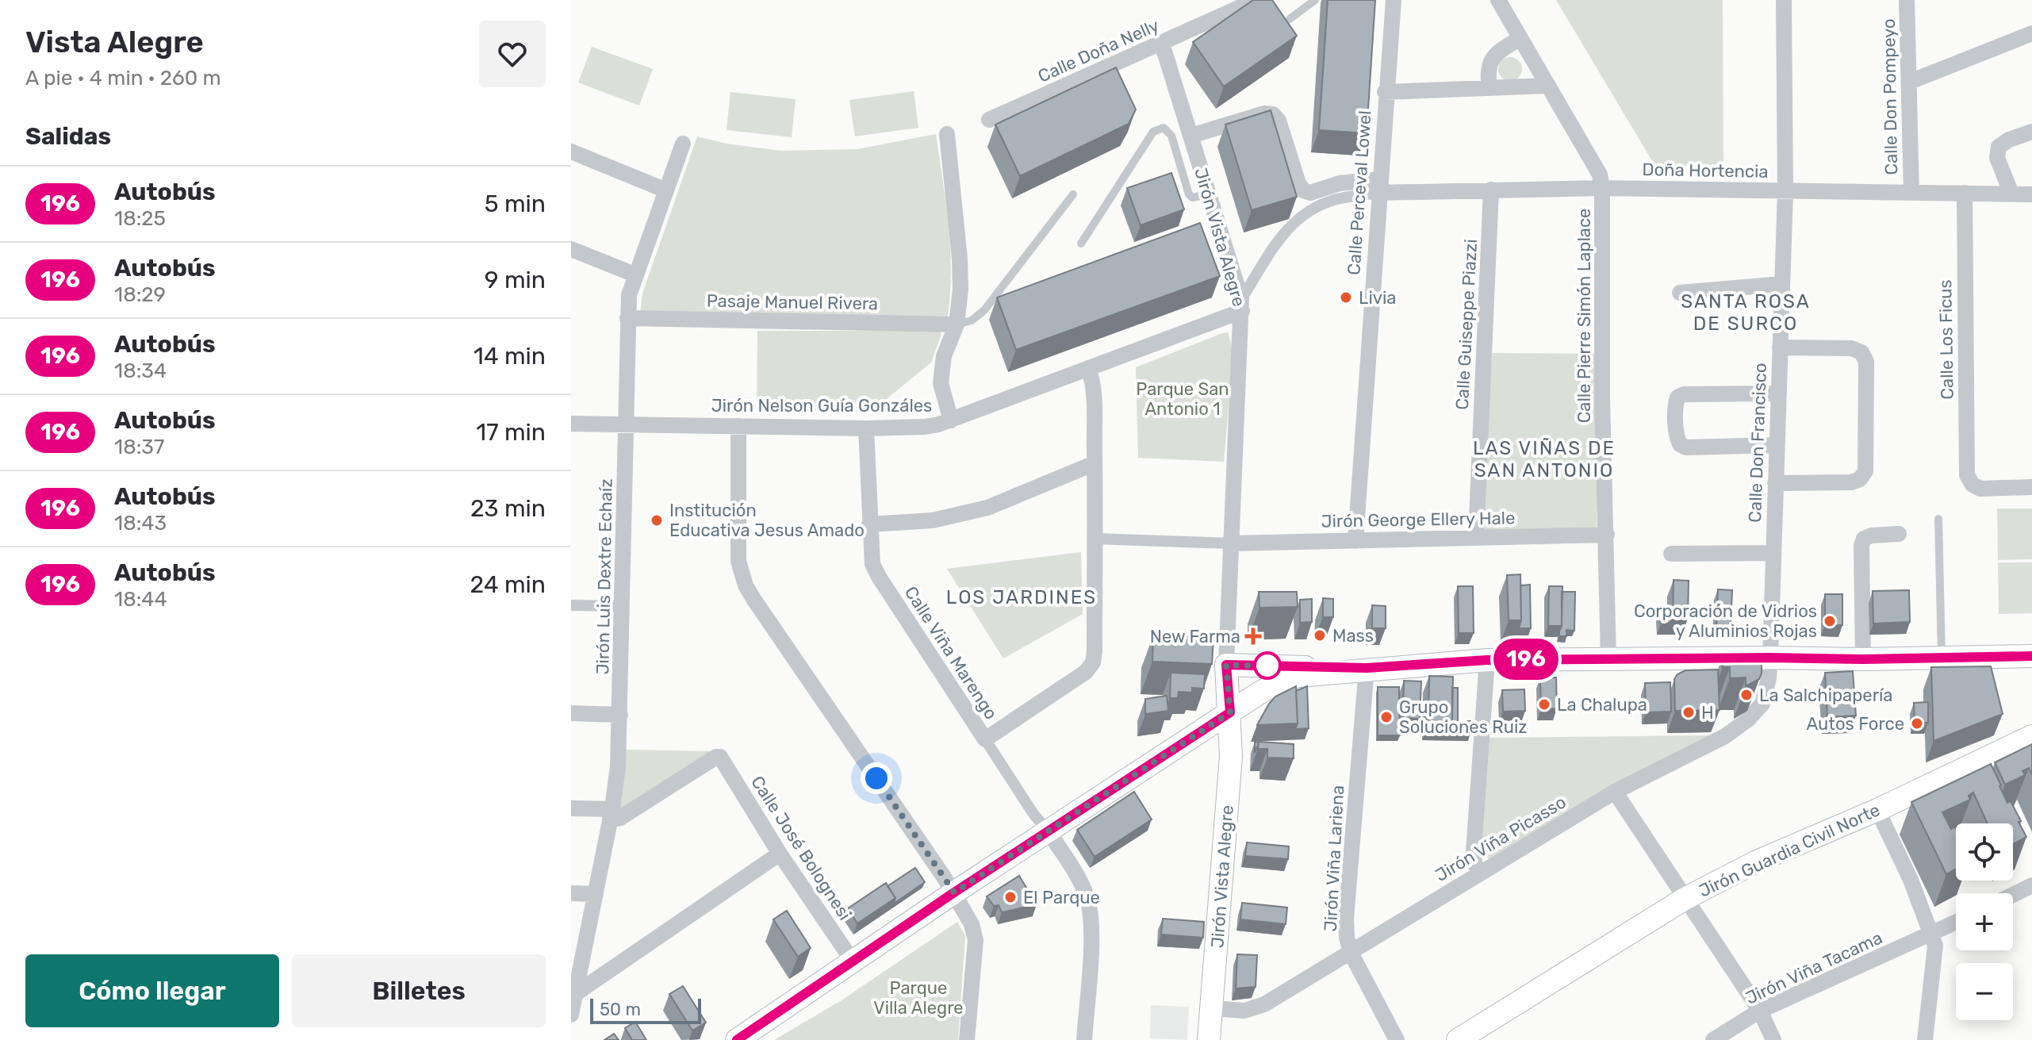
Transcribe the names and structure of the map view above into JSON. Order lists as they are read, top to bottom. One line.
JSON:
{"streets":{"main road":["Jirón Vista Alegre","Jirón Guardia Civil Norte"],"street":["Calle Doña Nelly","Calle Don Pompeyo","Doña Hortencia","Calle Perceval Lowel","Pasaje Manuel Rivera","Calle Pierre Simón Laplace","Calle Guiseppe Piazzi","Calle Los Ficus","Jirón Nelson Guía Gonzáles","Calle Don Francisco","Jirón George Ellery Hale","Jirón Luis Dextre Echaíz","Calle Viña Marengo","Jirón Viña Picasso","Calle José Bolognesi","Jirón Viña Lariena","Jirón Viña Tacama"]},"crossings":[["Calle Doña Nelly","Jirón Vista Alegre"],["Calle Don Pompeyo","Doña Hortencia"],["Doña Hortencia","Calle Perceval Lowel"],["Doña Hortencia","Jirón Vista Alegre"],["Doña Hortencia","Calle Pierre Simón Laplace"],["Doña Hortencia","Calle Guiseppe Piazzi"],["Doña Hortencia","Calle Los Ficus"],["Doña Hortencia","Calle Don Francisco"],["Calle Perceval Lowel","Jirón George Ellery Hale"],["Jirón Vista Alegre","Jirón Nelson Guía Gonzáles"],["Jirón Vista Alegre","Jirón George Ellery Hale"],["Jirón Vista Alegre","Jirón Viña Picasso"],["Pasaje Manuel Rivera","Jirón Luis Dextre Echaíz"],["Calle Pierre Simón Laplace","Jirón George Ellery Hale"],["Calle Guiseppe Piazzi","Jirón George Ellery Hale"],["Jirón Nelson Guía Gonzáles","Jirón Luis Dextre Echaíz"],["Jirón Nelson Guía Gonzáles","Calle Viña Marengo"],["Calle Don Francisco","Jirón Viña Picasso"],["Jirón Luis Dextre Echaíz","Calle José Bolognesi"],["Jirón Viña Picasso","Jirón Viña Lariena"]],"districts":["SANTA ROSA DE SURCO","LAS VIÑAS DE SAN ANTONIO","LOS JARDINES"],"parks":["Parque San Antonio 1","Parque Villa Alegre"],"places":{"other":["Livia","Institución Educativa Jesus Amado","Corporación de Vidrios y Aluminios Rojas","Mass","La Salchipapería","La Chalupa","H","Grupo Soluciones Ruiz","Autos Force","El Parque"],"health":["New Farma"]},"lines":["bus line 196"],"scale_bar":"50 m","page":{"heading":[["Vista Alegre","A pie · 4 min · 260 m"],"Salidas"],"on_map":"196","list":[{"mark":"196","name":"Autobús","note":"18:25","value":"5 min"},{"mark":"196","name":"Autobús","note":"18:29","value":"9 min"},{"mark":"196","name":"Autobús","note":"18:34","value":"14 min"},{"mark":"196","name":"Autobús","note":"18:37","value":"17 min"},{"mark":"196","name":"Autobús","note":"18:43","value":"23 min"},{"mark":"196","name":"Autobús","note":"18:44","value":"24 min"}],"map_buttons":["+","−"],"buttons":["Cómo llegar","Billetes"],"scale":"50 m"}}
